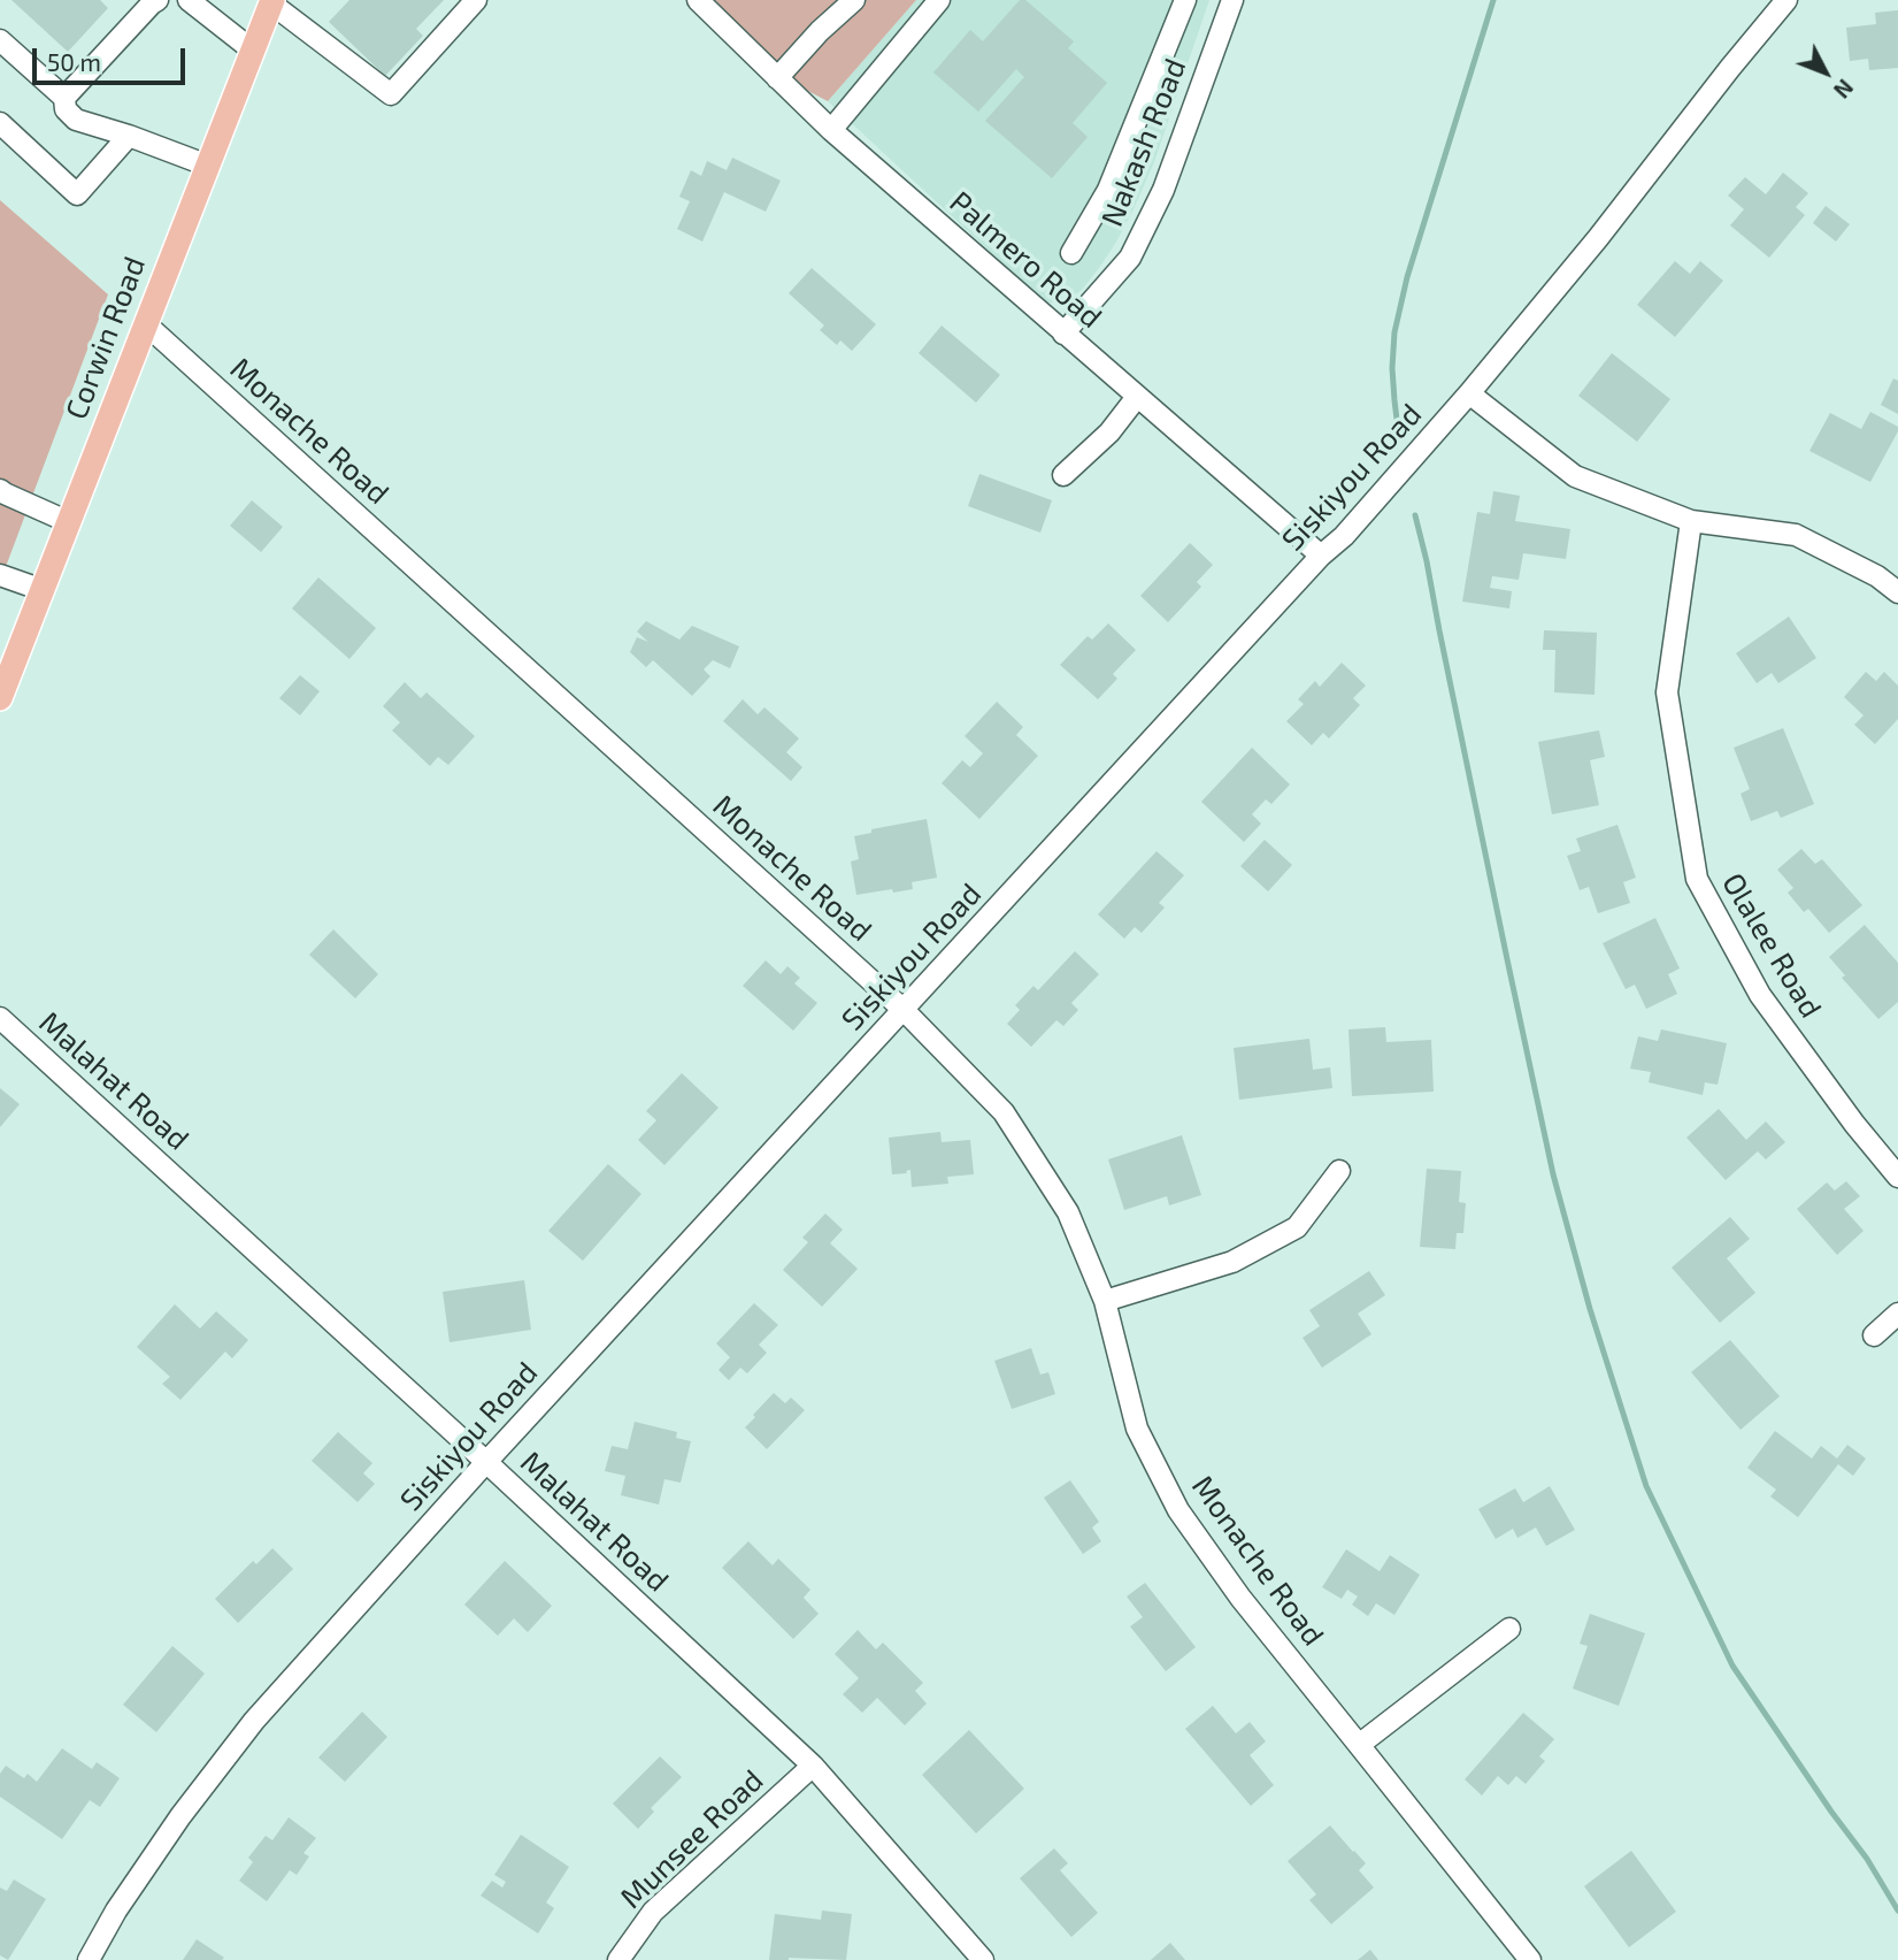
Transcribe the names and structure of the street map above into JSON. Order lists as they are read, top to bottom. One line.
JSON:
{"streets":{"main road":["Corwin Road"],"street":["Nakash Road","Palmero Road","Monache Road","Siskiyou Road","Olalee Road","Malahat Road","Munsee Road"]},"crossings":[["Nakash Road","Palmero Road"],["Palmero Road","Siskiyou Road"],["Corwin Road","Monache Road"],["Monache Road","Siskiyou Road"],["Siskiyou Road","Malahat Road"],["Malahat Road","Munsee Road"]],"scale_bar":"50 m","north":"bottom right"}
